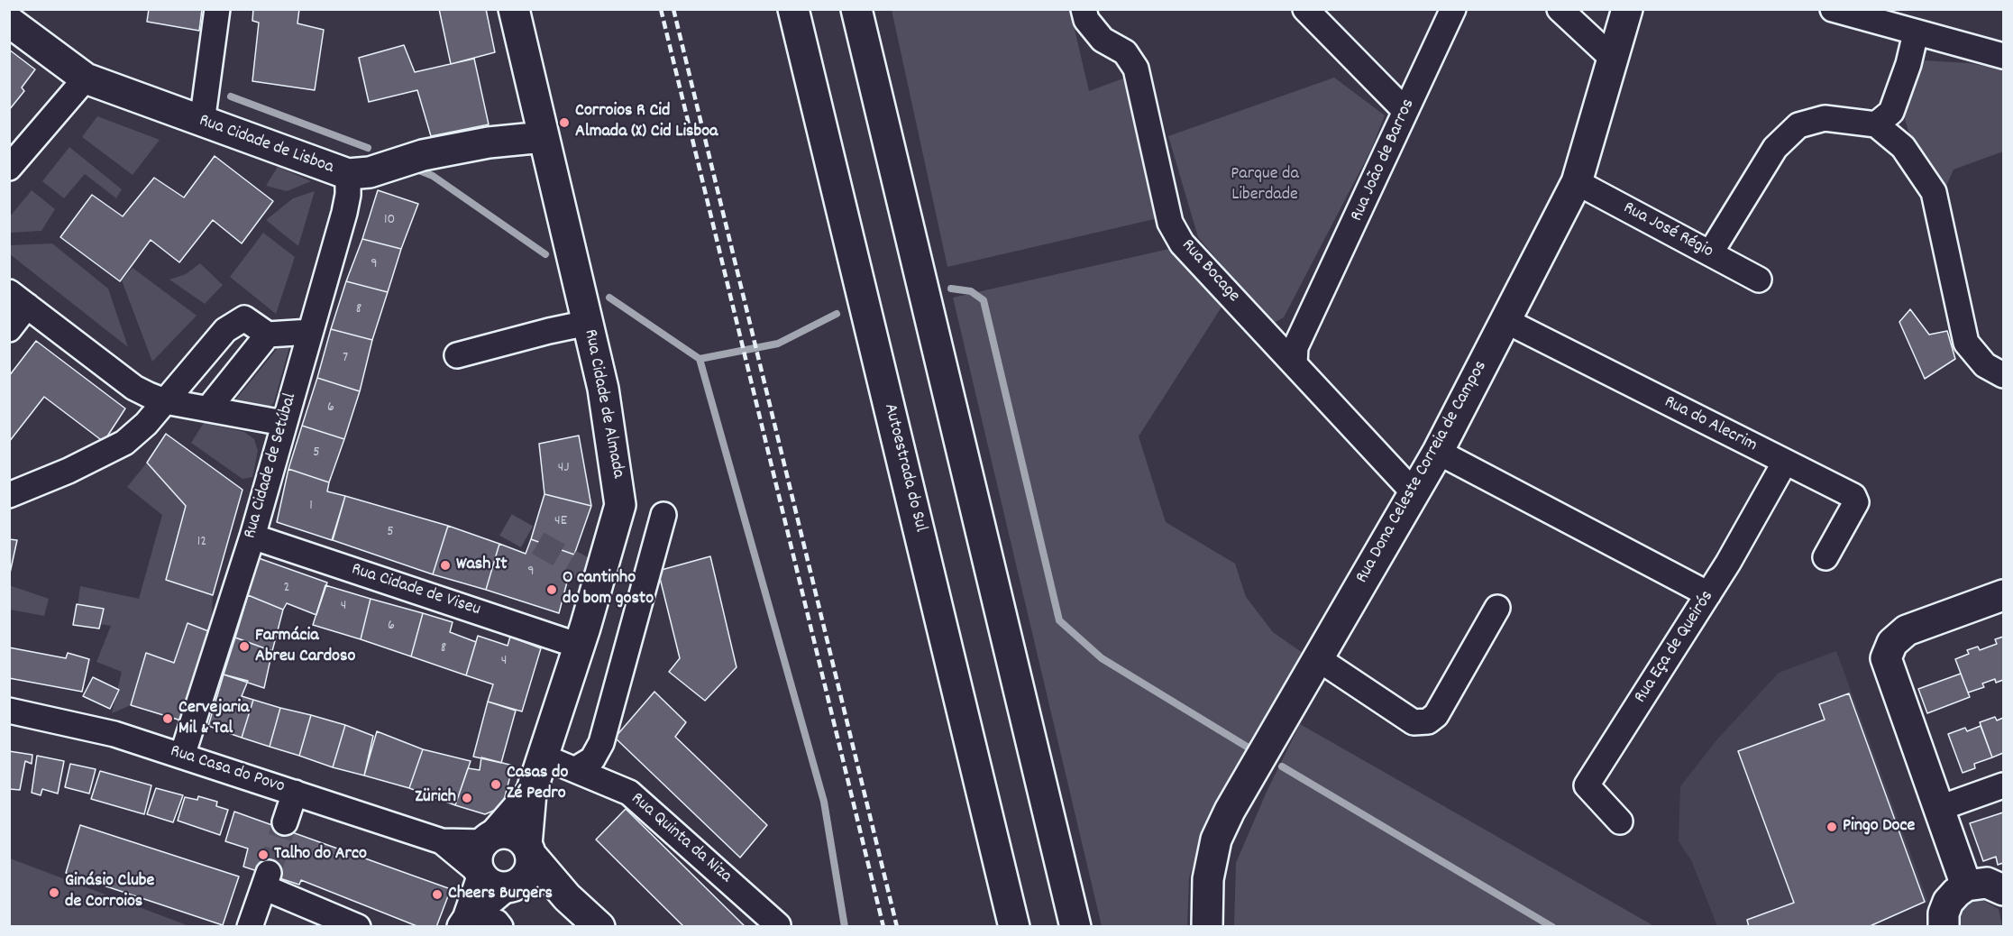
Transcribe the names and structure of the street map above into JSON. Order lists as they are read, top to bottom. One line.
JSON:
{"streets":{"main road":["Rua Cidade de Lisboa","Rua Cidade de Almada","Autoestrada do Sul","Rua Dona Celeste Correia de Campos","Rua Casa do Povo"],"street":["Rua João de Barros","Rua José Régio","Rua Bocage","Rua do Alecrim","Rua Cidade de Setúbal","Rua Cidade de Viseu","Rua Eça de Queirós","Rua Quinta da Niza"]},"crossings":[["Rua Cidade de Lisboa","Rua Cidade de Setúbal"],["Rua João de Barros","Rua Bocage"],["Rua José Régio","Rua Dona Celeste Correia de Campos"],["Rua Bocage","Rua Dona Celeste Correia de Campos"],["Rua Cidade de Almada","Rua Cidade de Viseu"],["Rua Cidade de Almada","Rua Casa do Povo"],["Rua Cidade de Almada","Rua Quinta da Niza"],["Rua do Alecrim","Rua Dona Celeste Correia de Campos"],["Rua do Alecrim","Rua Eça de Queirós"],["Rua Cidade de Setúbal","Rua Cidade de Viseu"],["Rua Cidade de Setúbal","Rua Casa do Povo"]],"parks":["Parque da Liberdade"],"places":["Corroios R Cid Almada (X) Cid Lisboa","Wash It","O cantinho do bom gosto","Farmácia Abreu Cardoso","Cervejaria Mil & Tal","Casas do Zé Pedro","Zürich","Pingo Doce","Talho do Arco","Ginásio Clube de Corroios","Cheers Burgers"],"house_numbers":["10","9","8","7","6","5","4J","1","4E","5","12","9","2","4","6","8","4"]}
